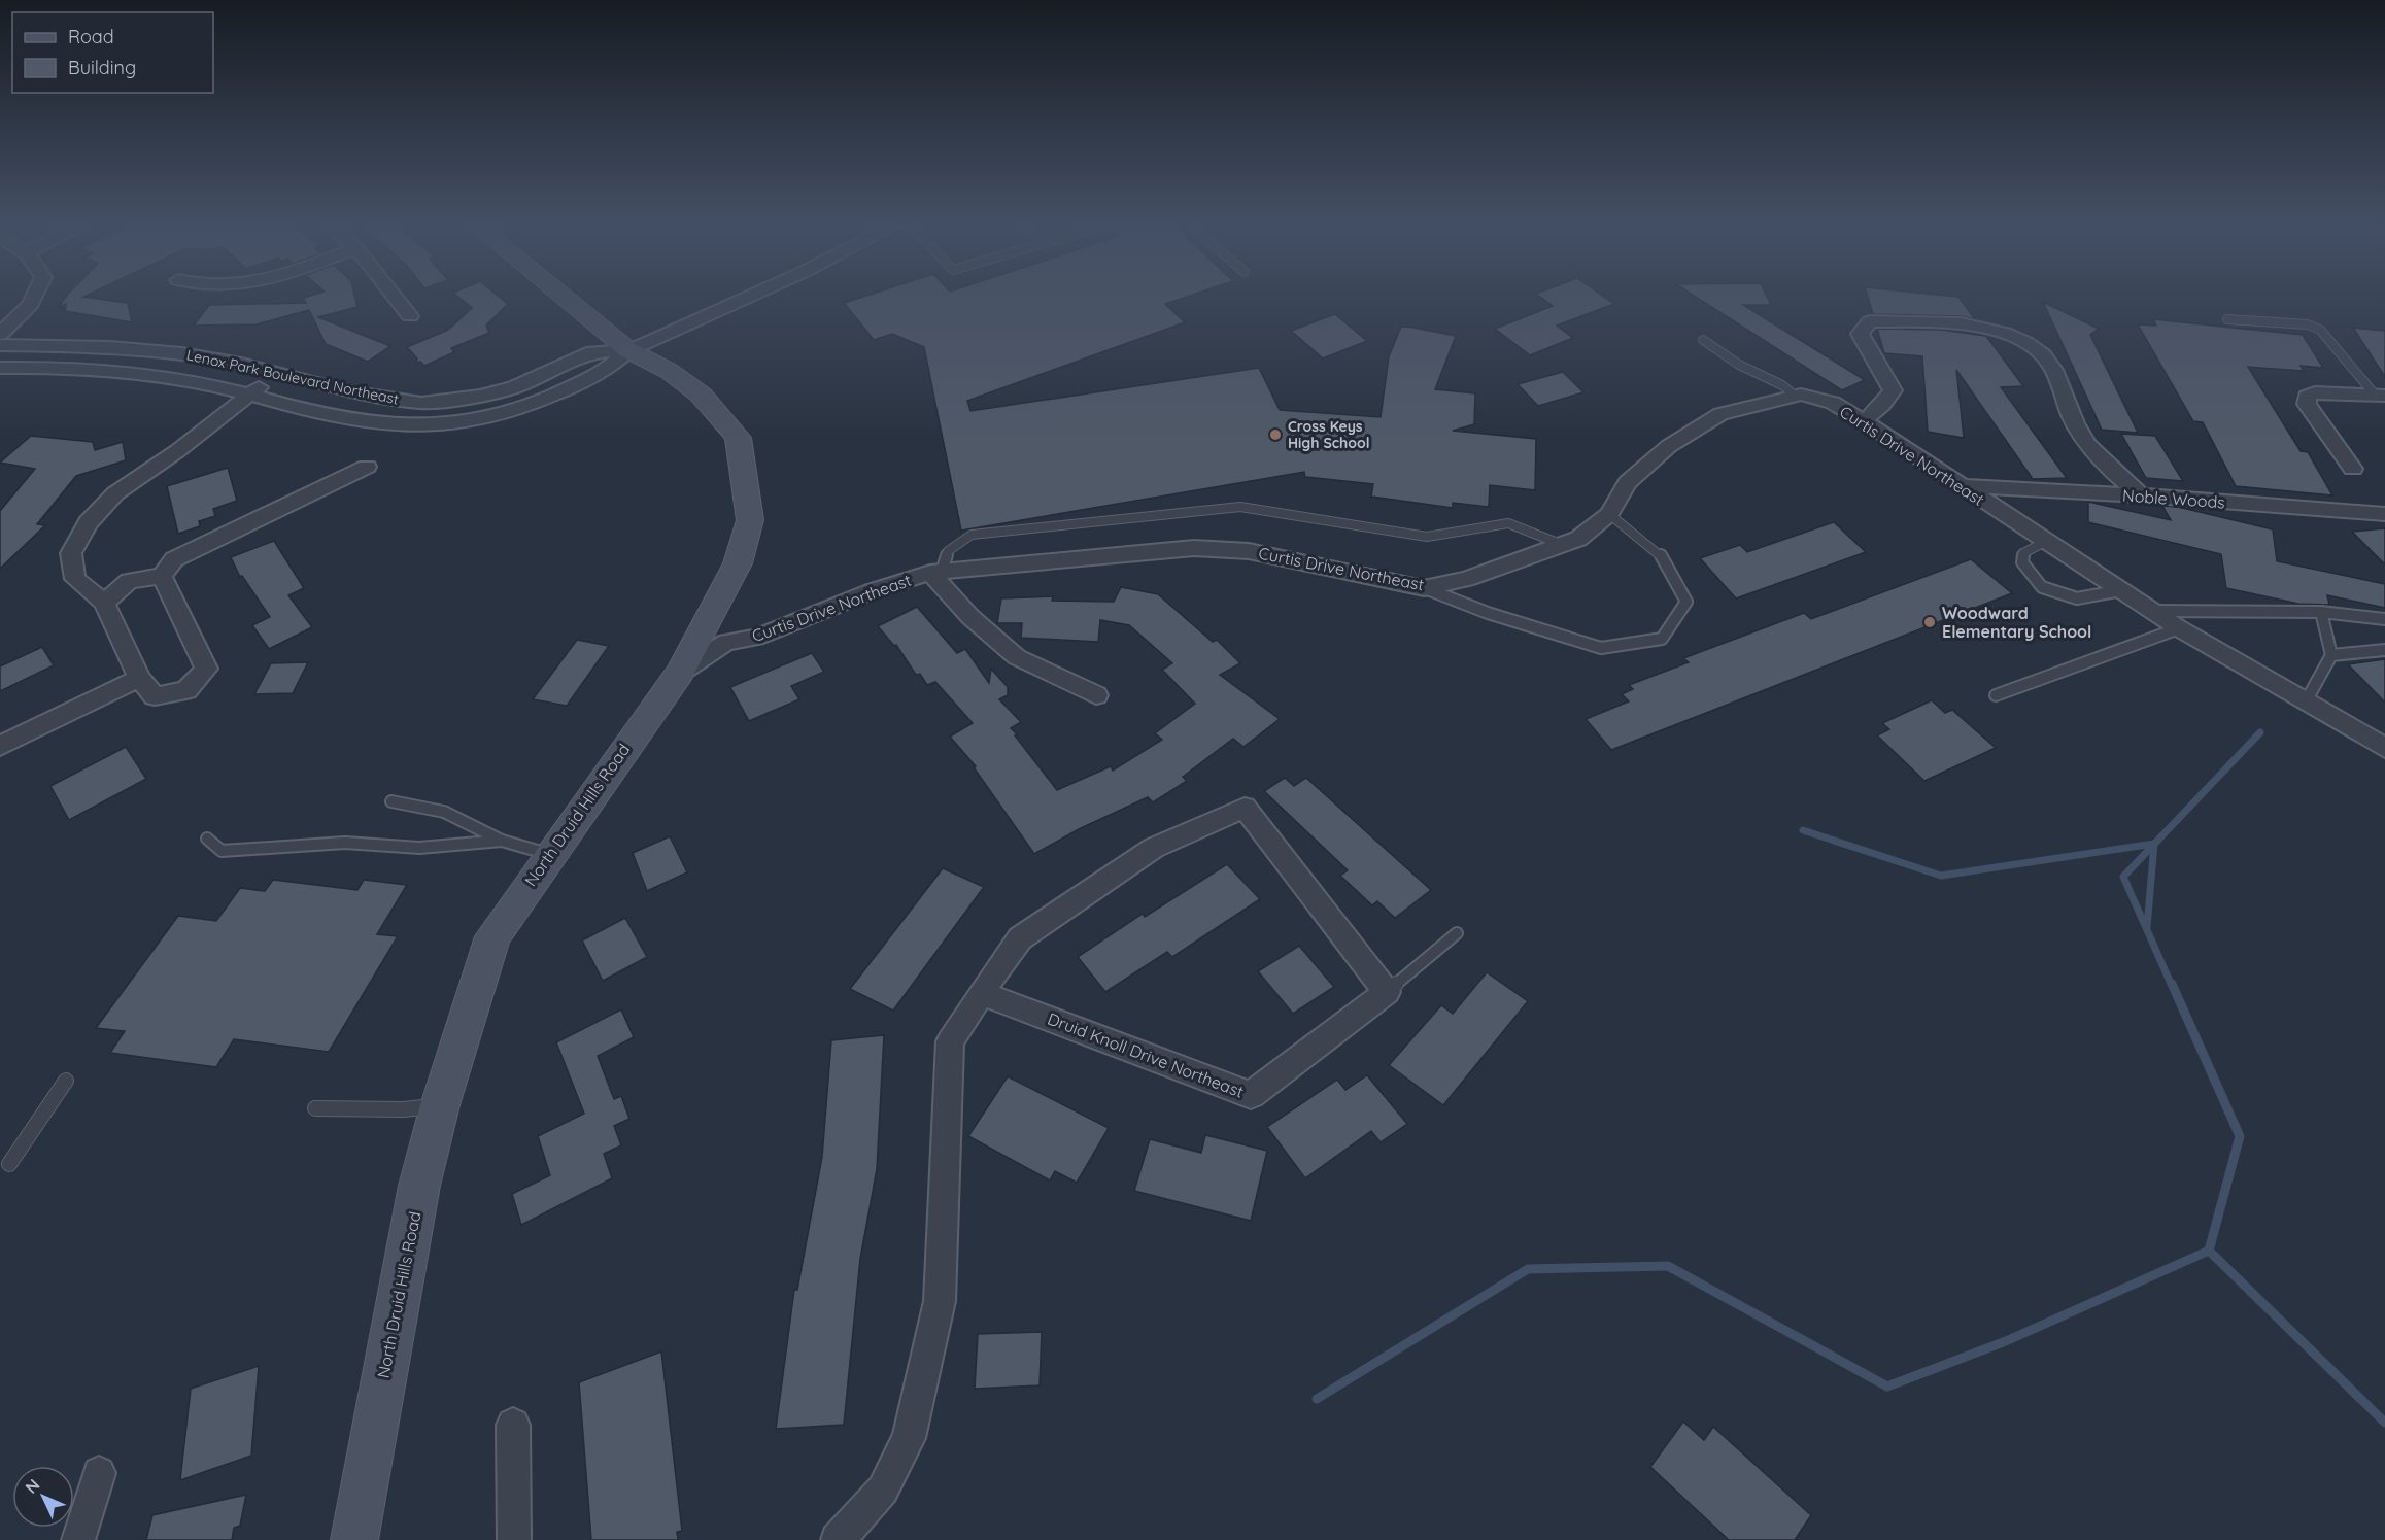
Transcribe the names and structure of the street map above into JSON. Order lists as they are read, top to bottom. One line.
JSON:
{"streets":{"main road":["North Druid Hills Road"],"street":["Lenox Park Boulevard Northeast","Curtis Drive Northeast","Noble Woods","Druid Knoll Drive Northeast"]},"crossings":[["Lenox Park Boulevard Northeast","North Druid Hills Road"],["Curtis Drive Northeast","Noble Woods"],["Curtis Drive Northeast","North Druid Hills Road"]],"places":["Cross Keys High School","Woodward Elementary School"],"legend":["Road","Building"],"north":"top left"}
